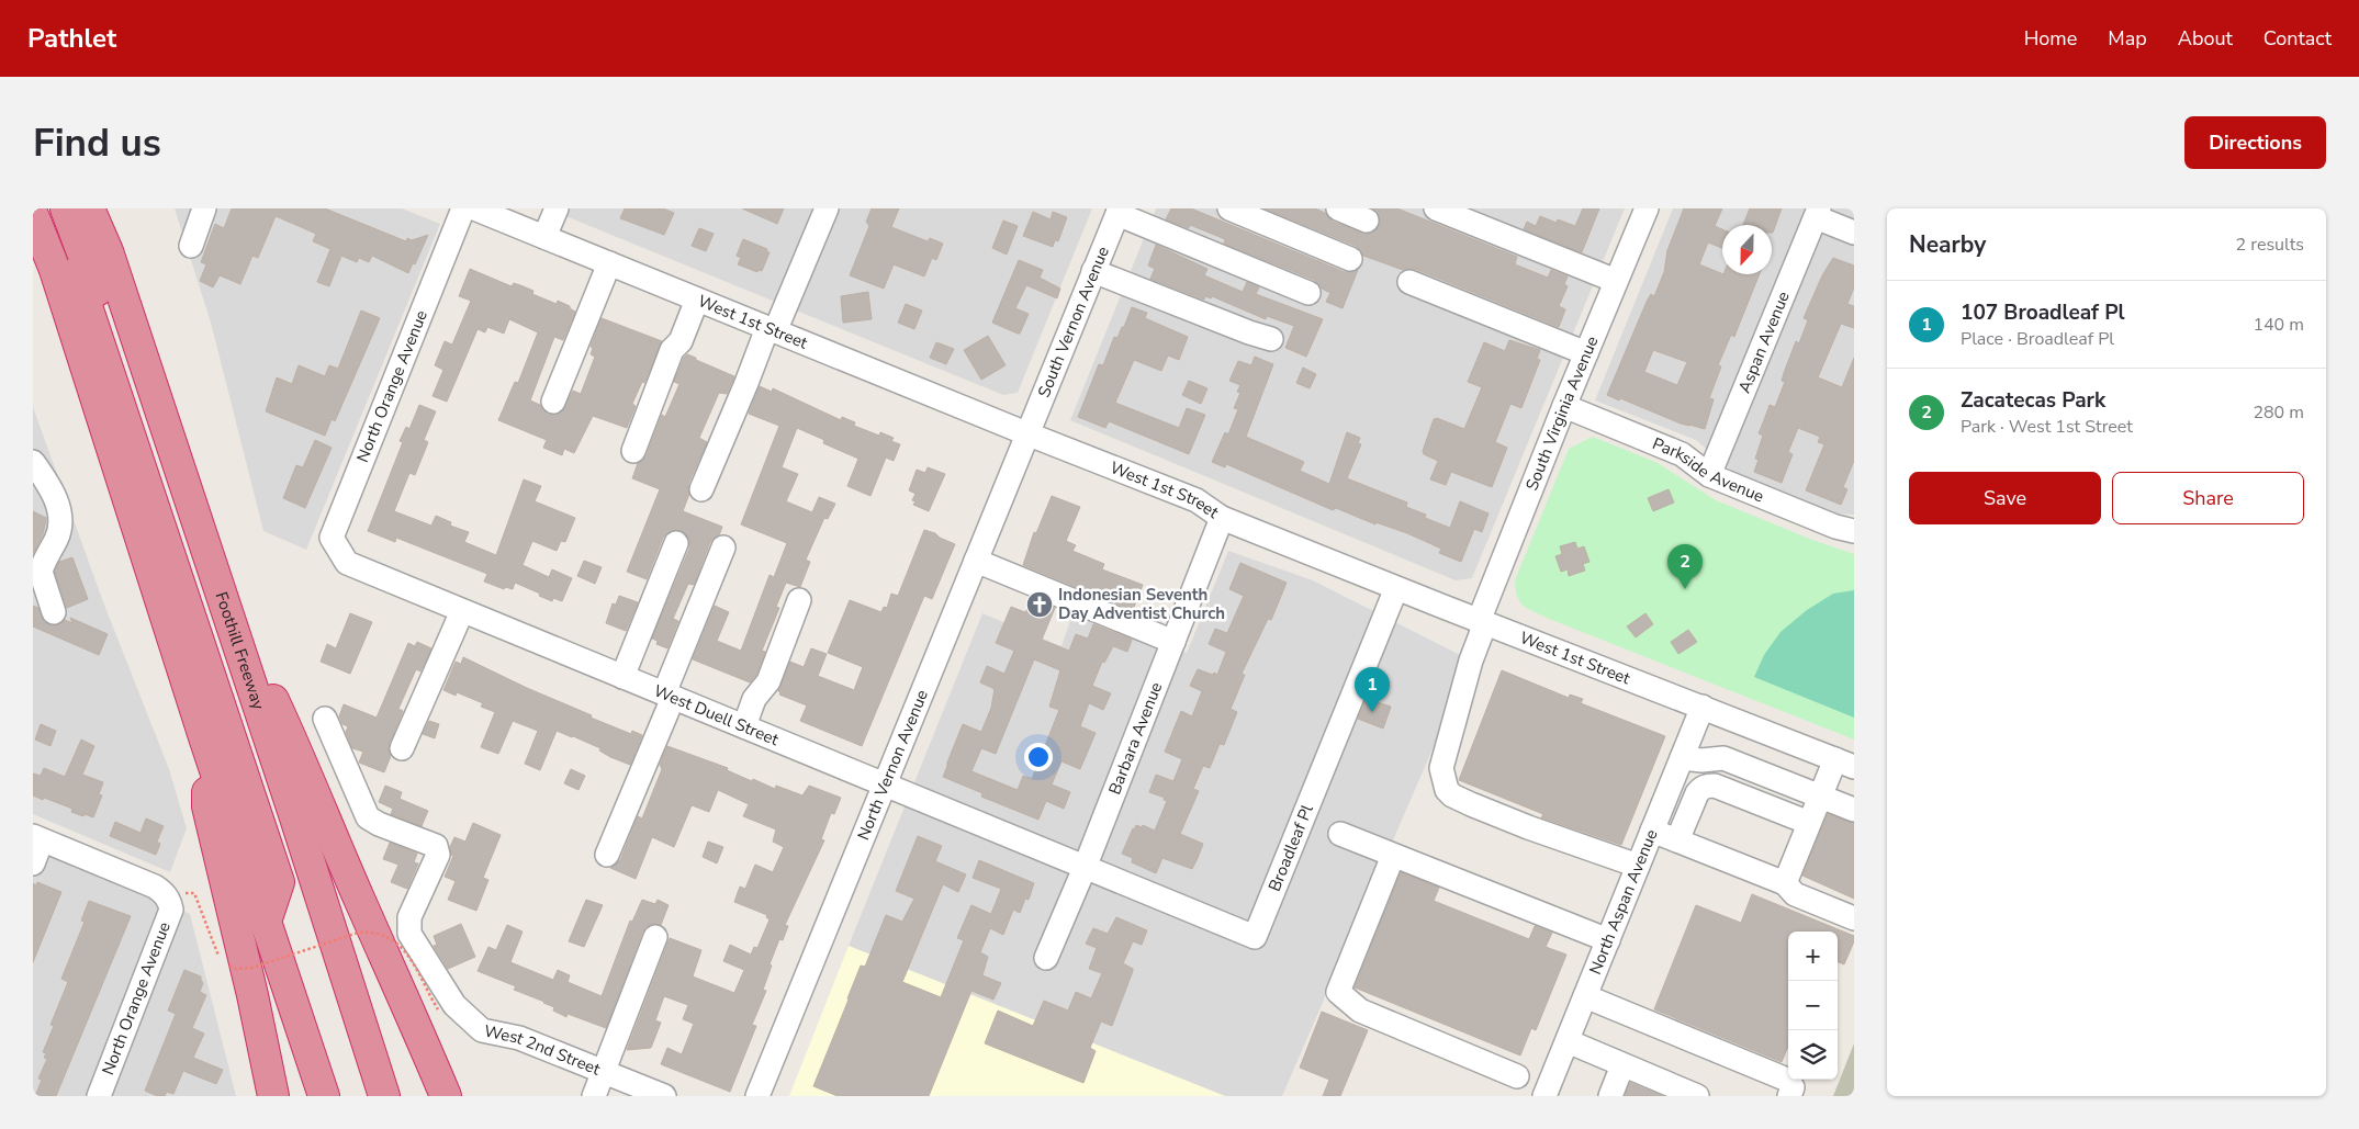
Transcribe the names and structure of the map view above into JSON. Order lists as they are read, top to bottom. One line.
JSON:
{"streets":{"highway":["Foothill Freeway"],"street":["West 1st Street","South Vernon Avenue","Aspan Avenue","North Orange Avenue","South Virginia Avenue","Parkside Avenue","West Duell Street","Barbara Avenue","North Vernon Avenue","Broadleaf Pl","North Aspan Avenue","West 2nd Street"]},"crossings":[["West 1st Street","South Vernon Avenue"],["West 1st Street","South Virginia Avenue"],["West 1st Street","Barbara Avenue"],["West 1st Street","North Vernon Avenue"],["West 1st Street","Broadleaf Pl"],["West 1st Street","North Aspan Avenue"],["South Vernon Avenue","North Vernon Avenue"],["Aspan Avenue","Parkside Avenue"],["North Orange Avenue","West Duell Street"],["South Virginia Avenue","Parkside Avenue"],["South Virginia Avenue","North Aspan Avenue"],["West Duell Street","Barbara Avenue"],["West Duell Street","North Vernon Avenue"],["West Duell Street","Broadleaf Pl"],["Barbara Avenue","Broadleaf Pl"]],"places":{"church":["Indonesian Seventh Day Adventist Church"]},"north":"bottom","page":{"header":"Pathlet","nav":["Home","Map","About","Contact"],"buttons":["Directions",["Save","Share"]],"title":"Find us","heading":["Nearby","2 results"],"list":[{"mark":"1","name":"107 Broadleaf Pl","note":"Place · Broadleaf Pl","value":"140 m"},{"mark":"2","name":"Zacatecas Park","note":"Park · West 1st Street","value":"280 m"}],"pins":["2","1"],"map_buttons":["+","−"]}}
